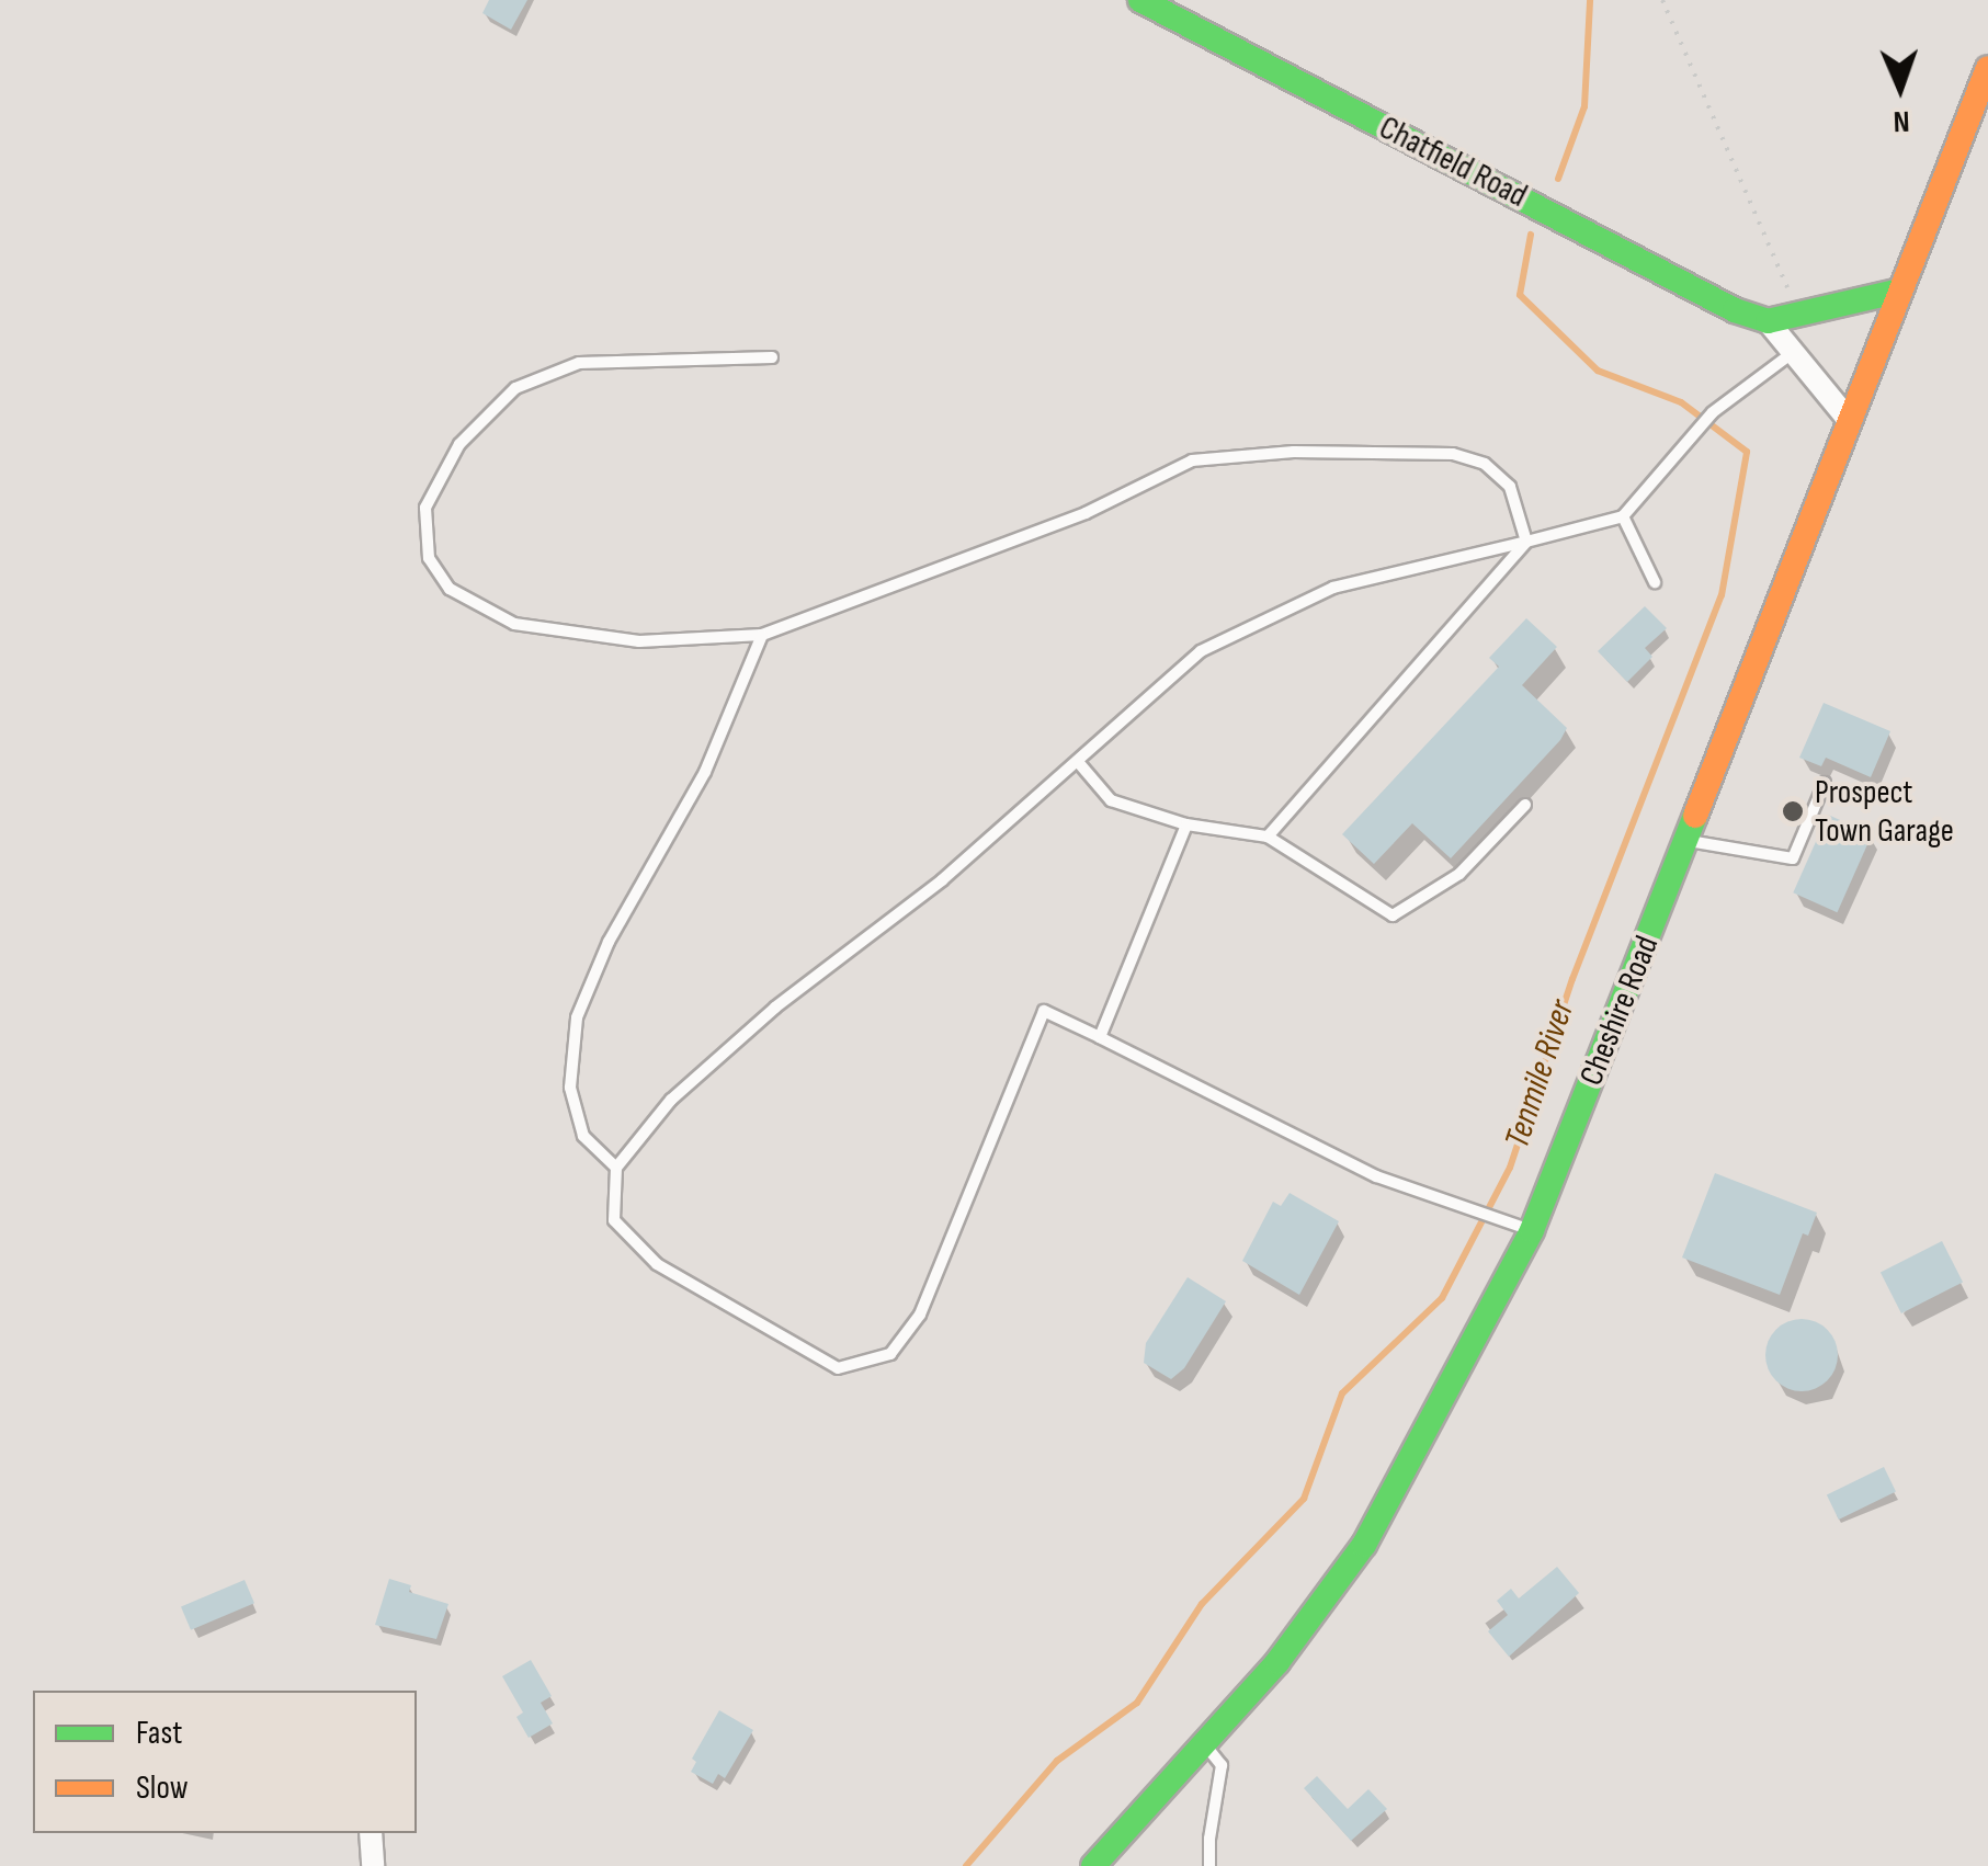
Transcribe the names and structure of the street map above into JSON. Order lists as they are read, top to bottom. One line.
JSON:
{"streets":{"main road":["Chatfield Road","Cheshire Road"]},"crossings":[["Chatfield Road","Cheshire Road"]],"water":["Tenmile River"],"places":["Prospect Town Garage"],"legend":["Fast","Slow"],"north":"bottom"}
